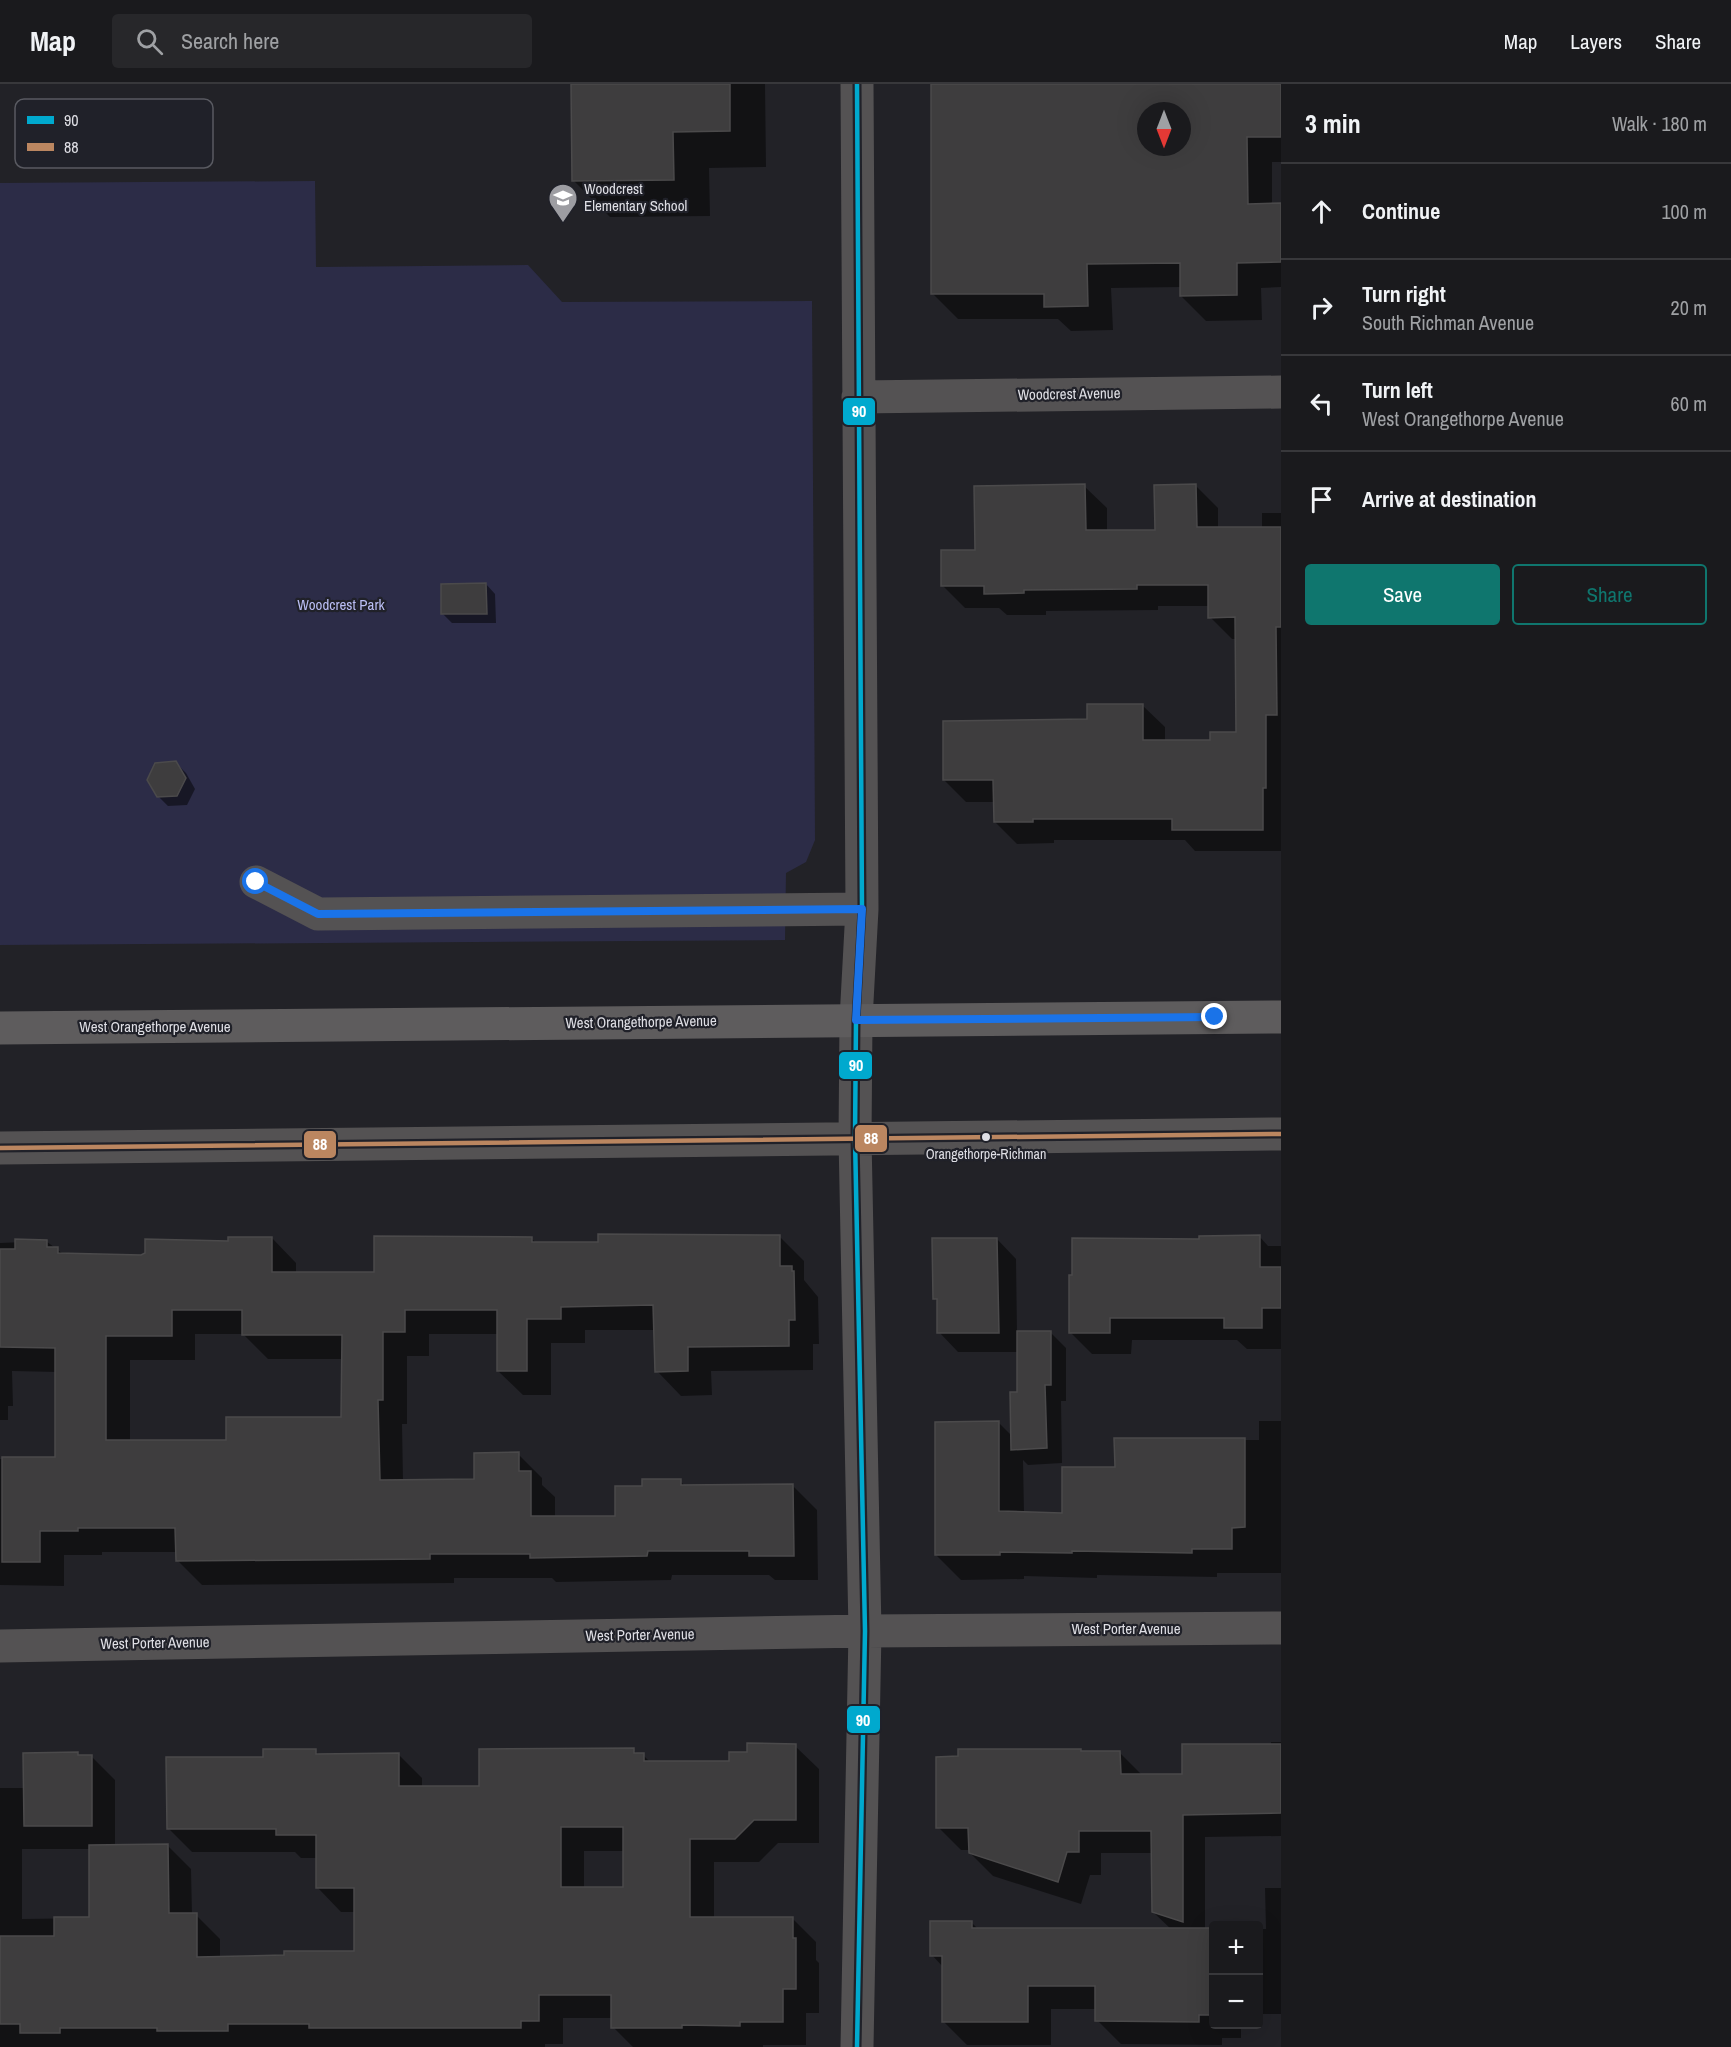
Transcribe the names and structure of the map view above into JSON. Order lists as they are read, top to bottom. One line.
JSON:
{"streets":{"main road":["West Orangethorpe Avenue"],"street":["Woodcrest Avenue","West Porter Avenue"]},"parks":["Woodcrest Park"],"places":{"school or university":["Woodcrest Elementary School"],"other":["Orangethorpe-Richman"]},"lines":["transit line 90","transit line 88"],"legend":["90","88"],"north":"bottom","page":{"header":"Map","search":"Search here","nav":["Map","Layers","Share"],"heading":["3 min","Walk · 180 m"],"list":[["Continue","100 m"],["Turn right","South Richman Avenue","20 m"],["Turn left","West Orangethorpe Avenue","60 m"],"Arrive at destination"],"buttons":["Save","Share"],"map_buttons":["+","−"]}}
